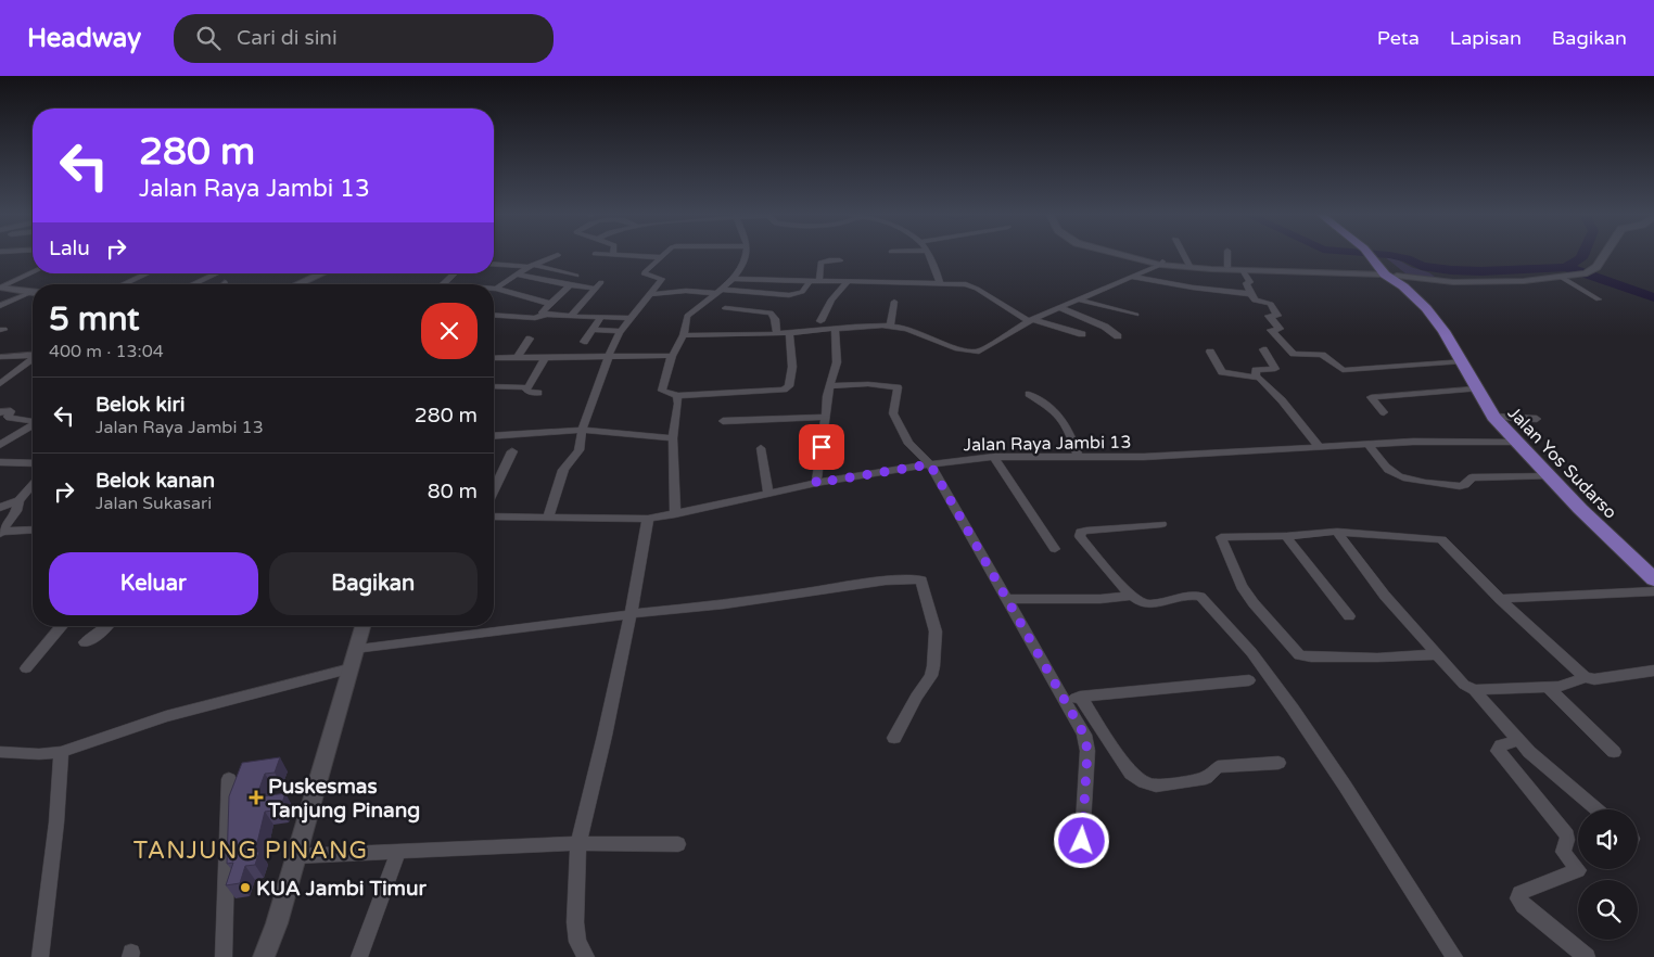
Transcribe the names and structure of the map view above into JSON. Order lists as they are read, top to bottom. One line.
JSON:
{"streets":{"highway":["Jalan Yos Sudarso"],"street":["Jalan Raya Jambi 13"]},"crossings":[["Jalan Raya Jambi 13","Jalan Yos Sudarso"]],"districts":["TANJUNG PINANG"],"places":{"health":["Puskesmas Tanjung Pinang"],"other":["KUA Jambi Timur"]},"page":{"header":"Headway","search":"Cari di sini","nav":["Peta","Lapisan","Bagikan"],"turn":["280 m","Jalan Raya Jambi 13"],"then":"Lalu","heading":["5 mnt","400 m · 13:04"],"list":[{"name":"Belok kiri","note":"Jalan Raya Jambi 13","value":"280 m"},{"name":"Belok kanan","note":"Jalan Sukasari","value":"80 m"}],"buttons":["Keluar","Bagikan"]}}
